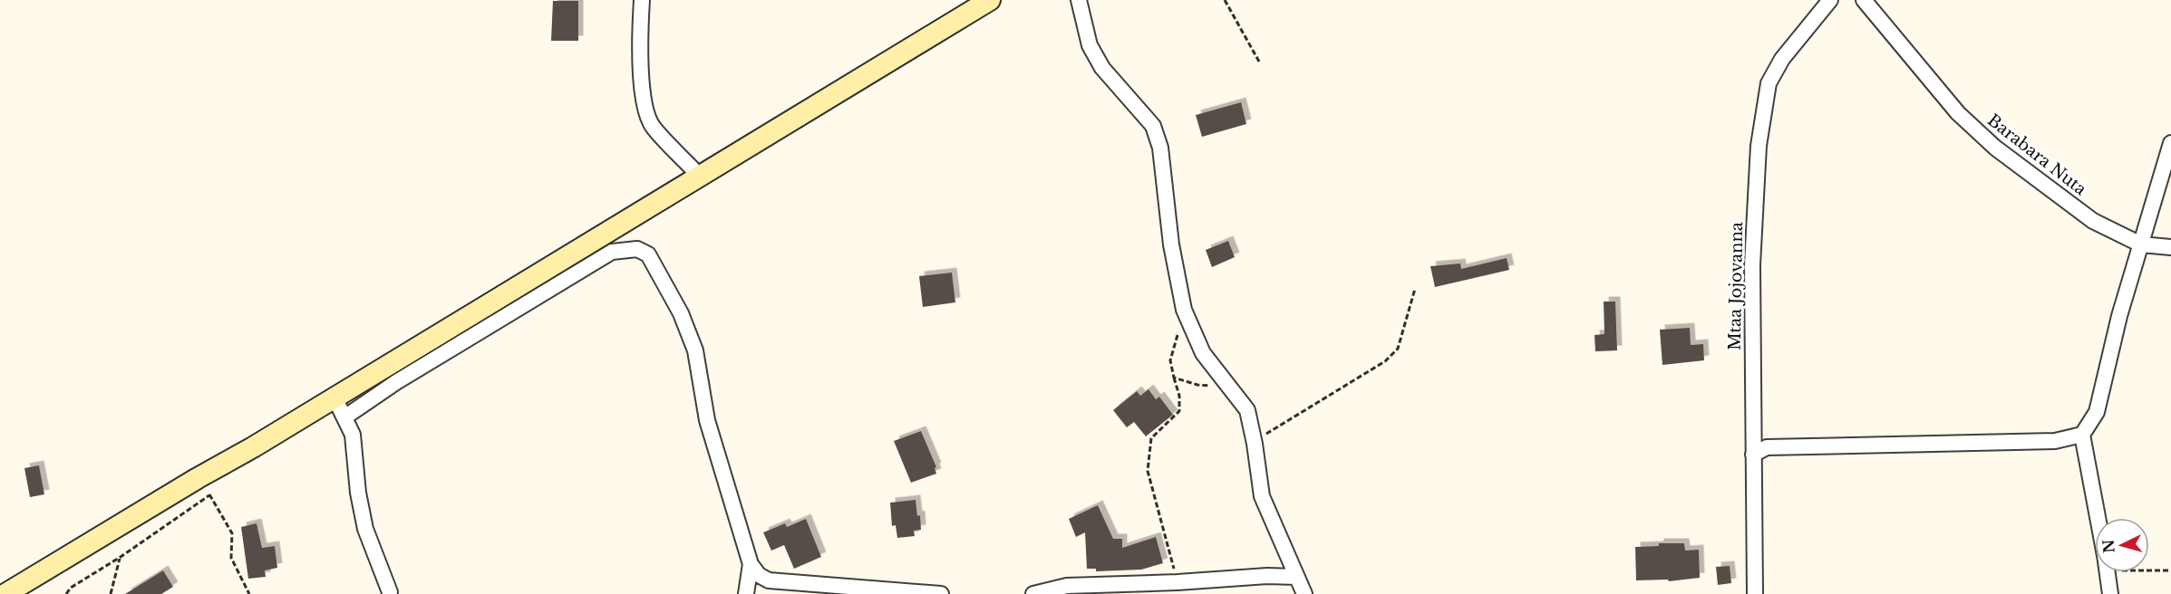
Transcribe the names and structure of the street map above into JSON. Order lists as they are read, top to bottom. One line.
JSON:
{"streets":{"street":["Barabara Nuta","Mtaa Jojovanna"]},"north":"left"}
